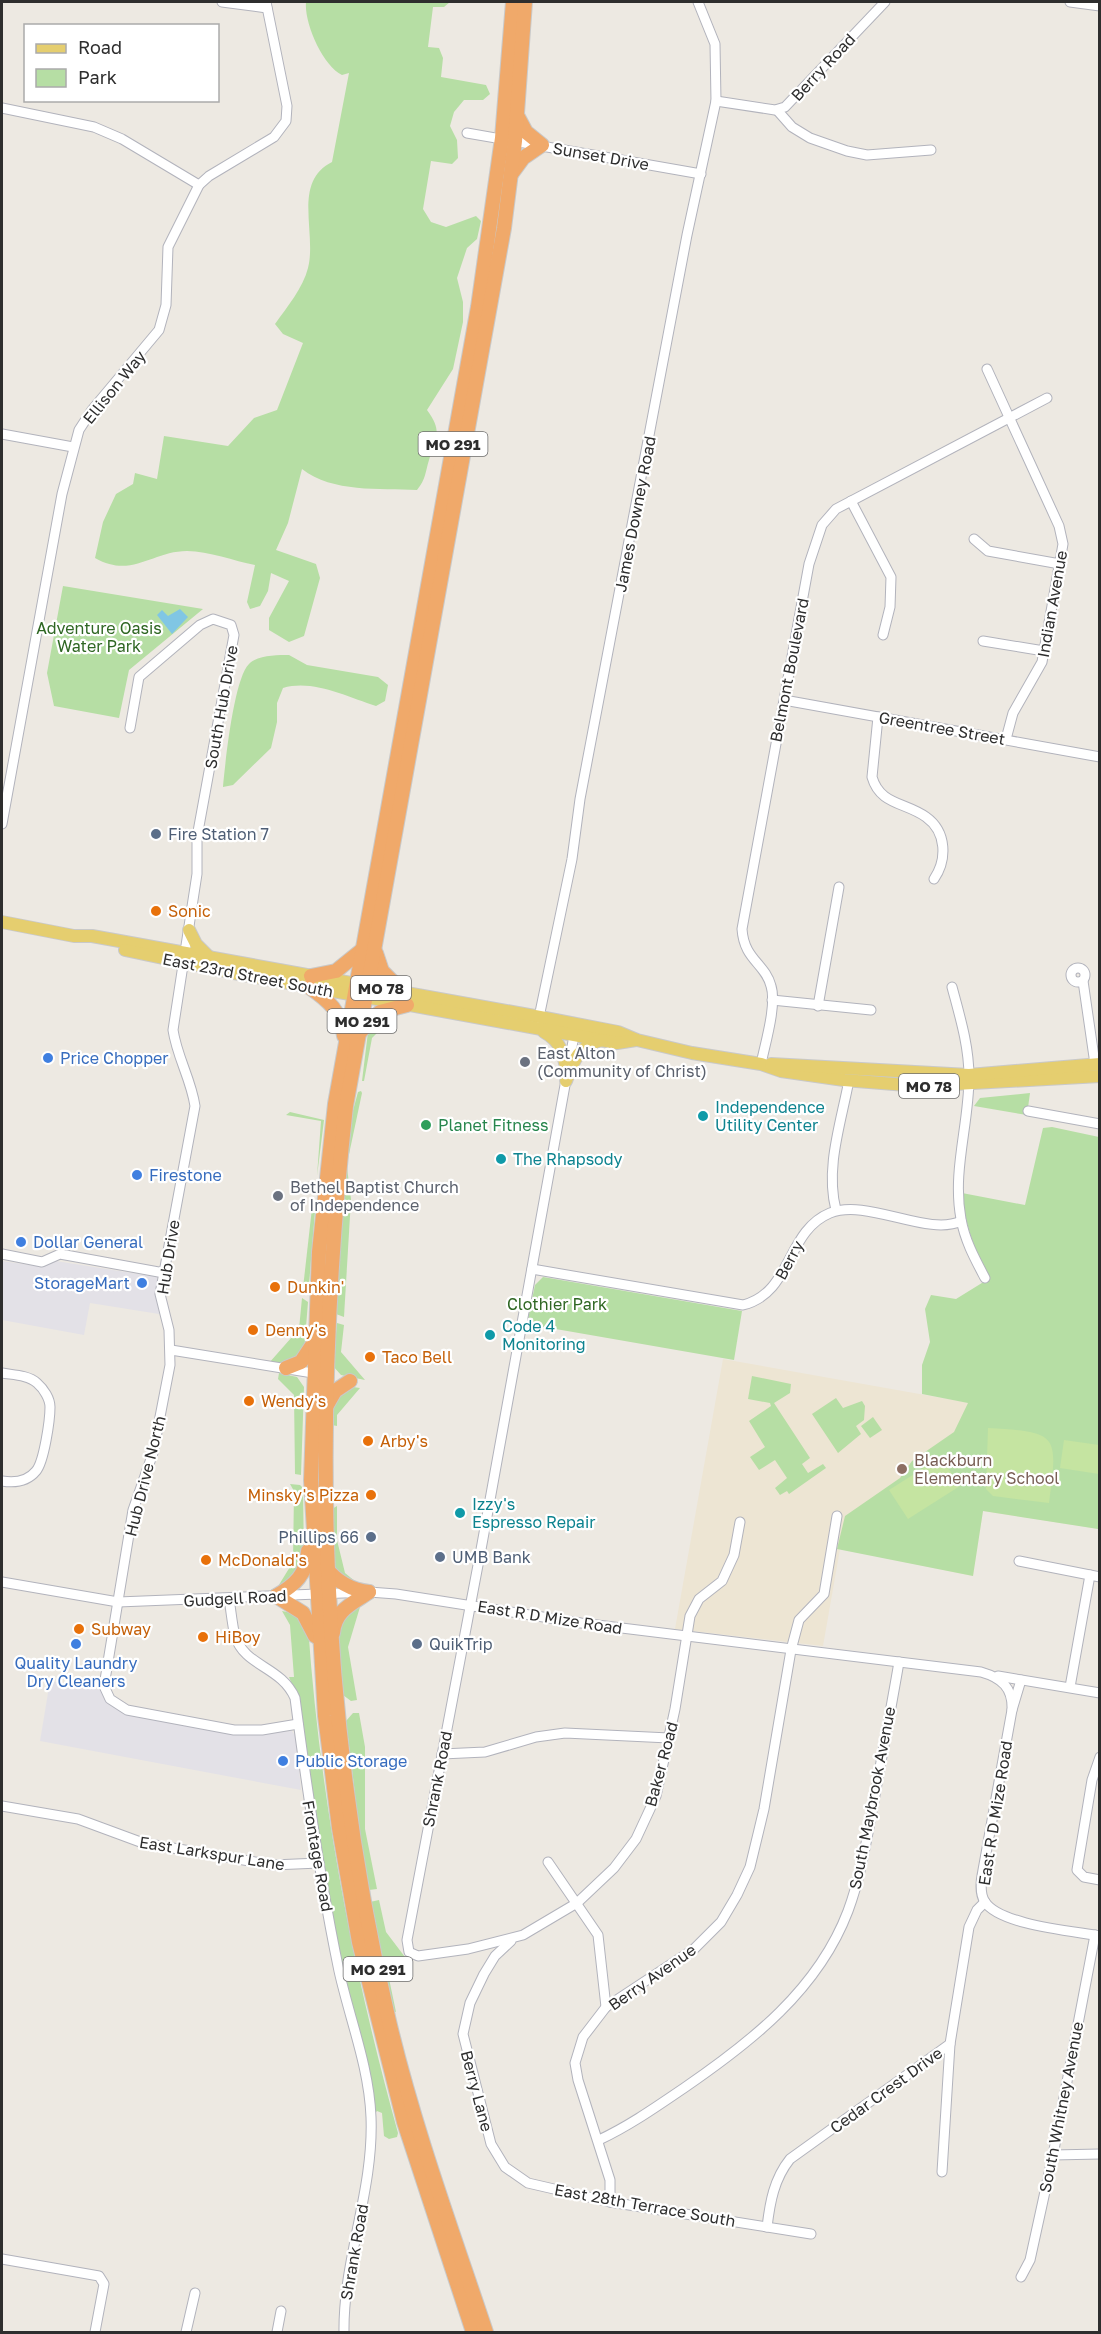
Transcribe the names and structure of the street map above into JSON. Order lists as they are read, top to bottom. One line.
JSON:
{"streets":{"highway":["MO 291"],"main road":["East 23rd Street South","MO 78"],"street":["Berry Road","Sunset Drive","Ellison Way","James Downey Road","Indian Avenue","Belmont Boulevard","South Hub Drive","Greentree Street","Hub Drive","Berry","Hub Drive North","Gudgell Road","East R D Mize Road","Baker Road","Shrank Road","South Maybrook Avenue","East Larkspur Lane","Frontage Road","Berry Avenue","Cedar Crest Drive","Berry Lane","South Whitney Avenue","East 28th Terrace South"]},"crossings":[["Berry Road","James Downey Road"],["Sunset Drive","MO 291"],["Sunset Drive","James Downey Road"],["MO 291","East 23rd Street South"],["MO 291","Gudgell Road"],["James Downey Road","East 23rd Street South"],["Indian Avenue","Belmont Boulevard"],["Indian Avenue","Greentree Street"],["Belmont Boulevard","Greentree Street"],["Belmont Boulevard","East 23rd Street South"],["Belmont Boulevard","MO 78"],["South Hub Drive","East 23rd Street South"],["South Hub Drive","Hub Drive"],["East 23rd Street South","MO 78"],["East 23rd Street South","Hub Drive"],["East 23rd Street South","East R D Mize Road"],["Hub Drive","Hub Drive North"],["Berry","East R D Mize Road"],["Hub Drive North","Gudgell Road"],["Gudgell Road","East R D Mize Road"],["Gudgell Road","Shrank Road"],["Gudgell Road","Frontage Road"],["East R D Mize Road","Baker Road"],["East R D Mize Road","Shrank Road"],["East R D Mize Road","South Maybrook Avenue"],["East R D Mize Road","Berry Avenue"],["East R D Mize Road","Cedar Crest Drive"],["East R D Mize Road","South Whitney Avenue"],["Baker Road","Shrank Road"],["Baker Road","Berry Lane"],["Shrank Road","Frontage Road"],["South Maybrook Avenue","Berry Avenue"],["East Larkspur Lane","Frontage Road"],["Berry Avenue","East 28th Terrace South"],["Cedar Crest Drive","East 28th Terrace South"],["Berry Lane","East 28th Terrace South"]],"parks":["Adventure Oasis Water Park","Clothier Park"],"places":["Fire Station 7","Sonic","Price Chopper","East Alton (Community of Christ)","Independence Utility Center","Planet Fitness","The Rhapsody","Firestone","Bethel Baptist Church of Independence","Dollar General","StorageMart","Dunkin'","Denny's","Code 4 Monitoring","Taco Bell","Wendy's","Arby's","Blackburn Elementary School","Minsky's Pizza","Izzy's Espresso Repair","Phillips 66","UMB Bank","McDonald's","Subway","HiBoy","Quality Laundry Dry Cleaners","QuikTrip","Public Storage"],"legend":["Road","Park"]}
